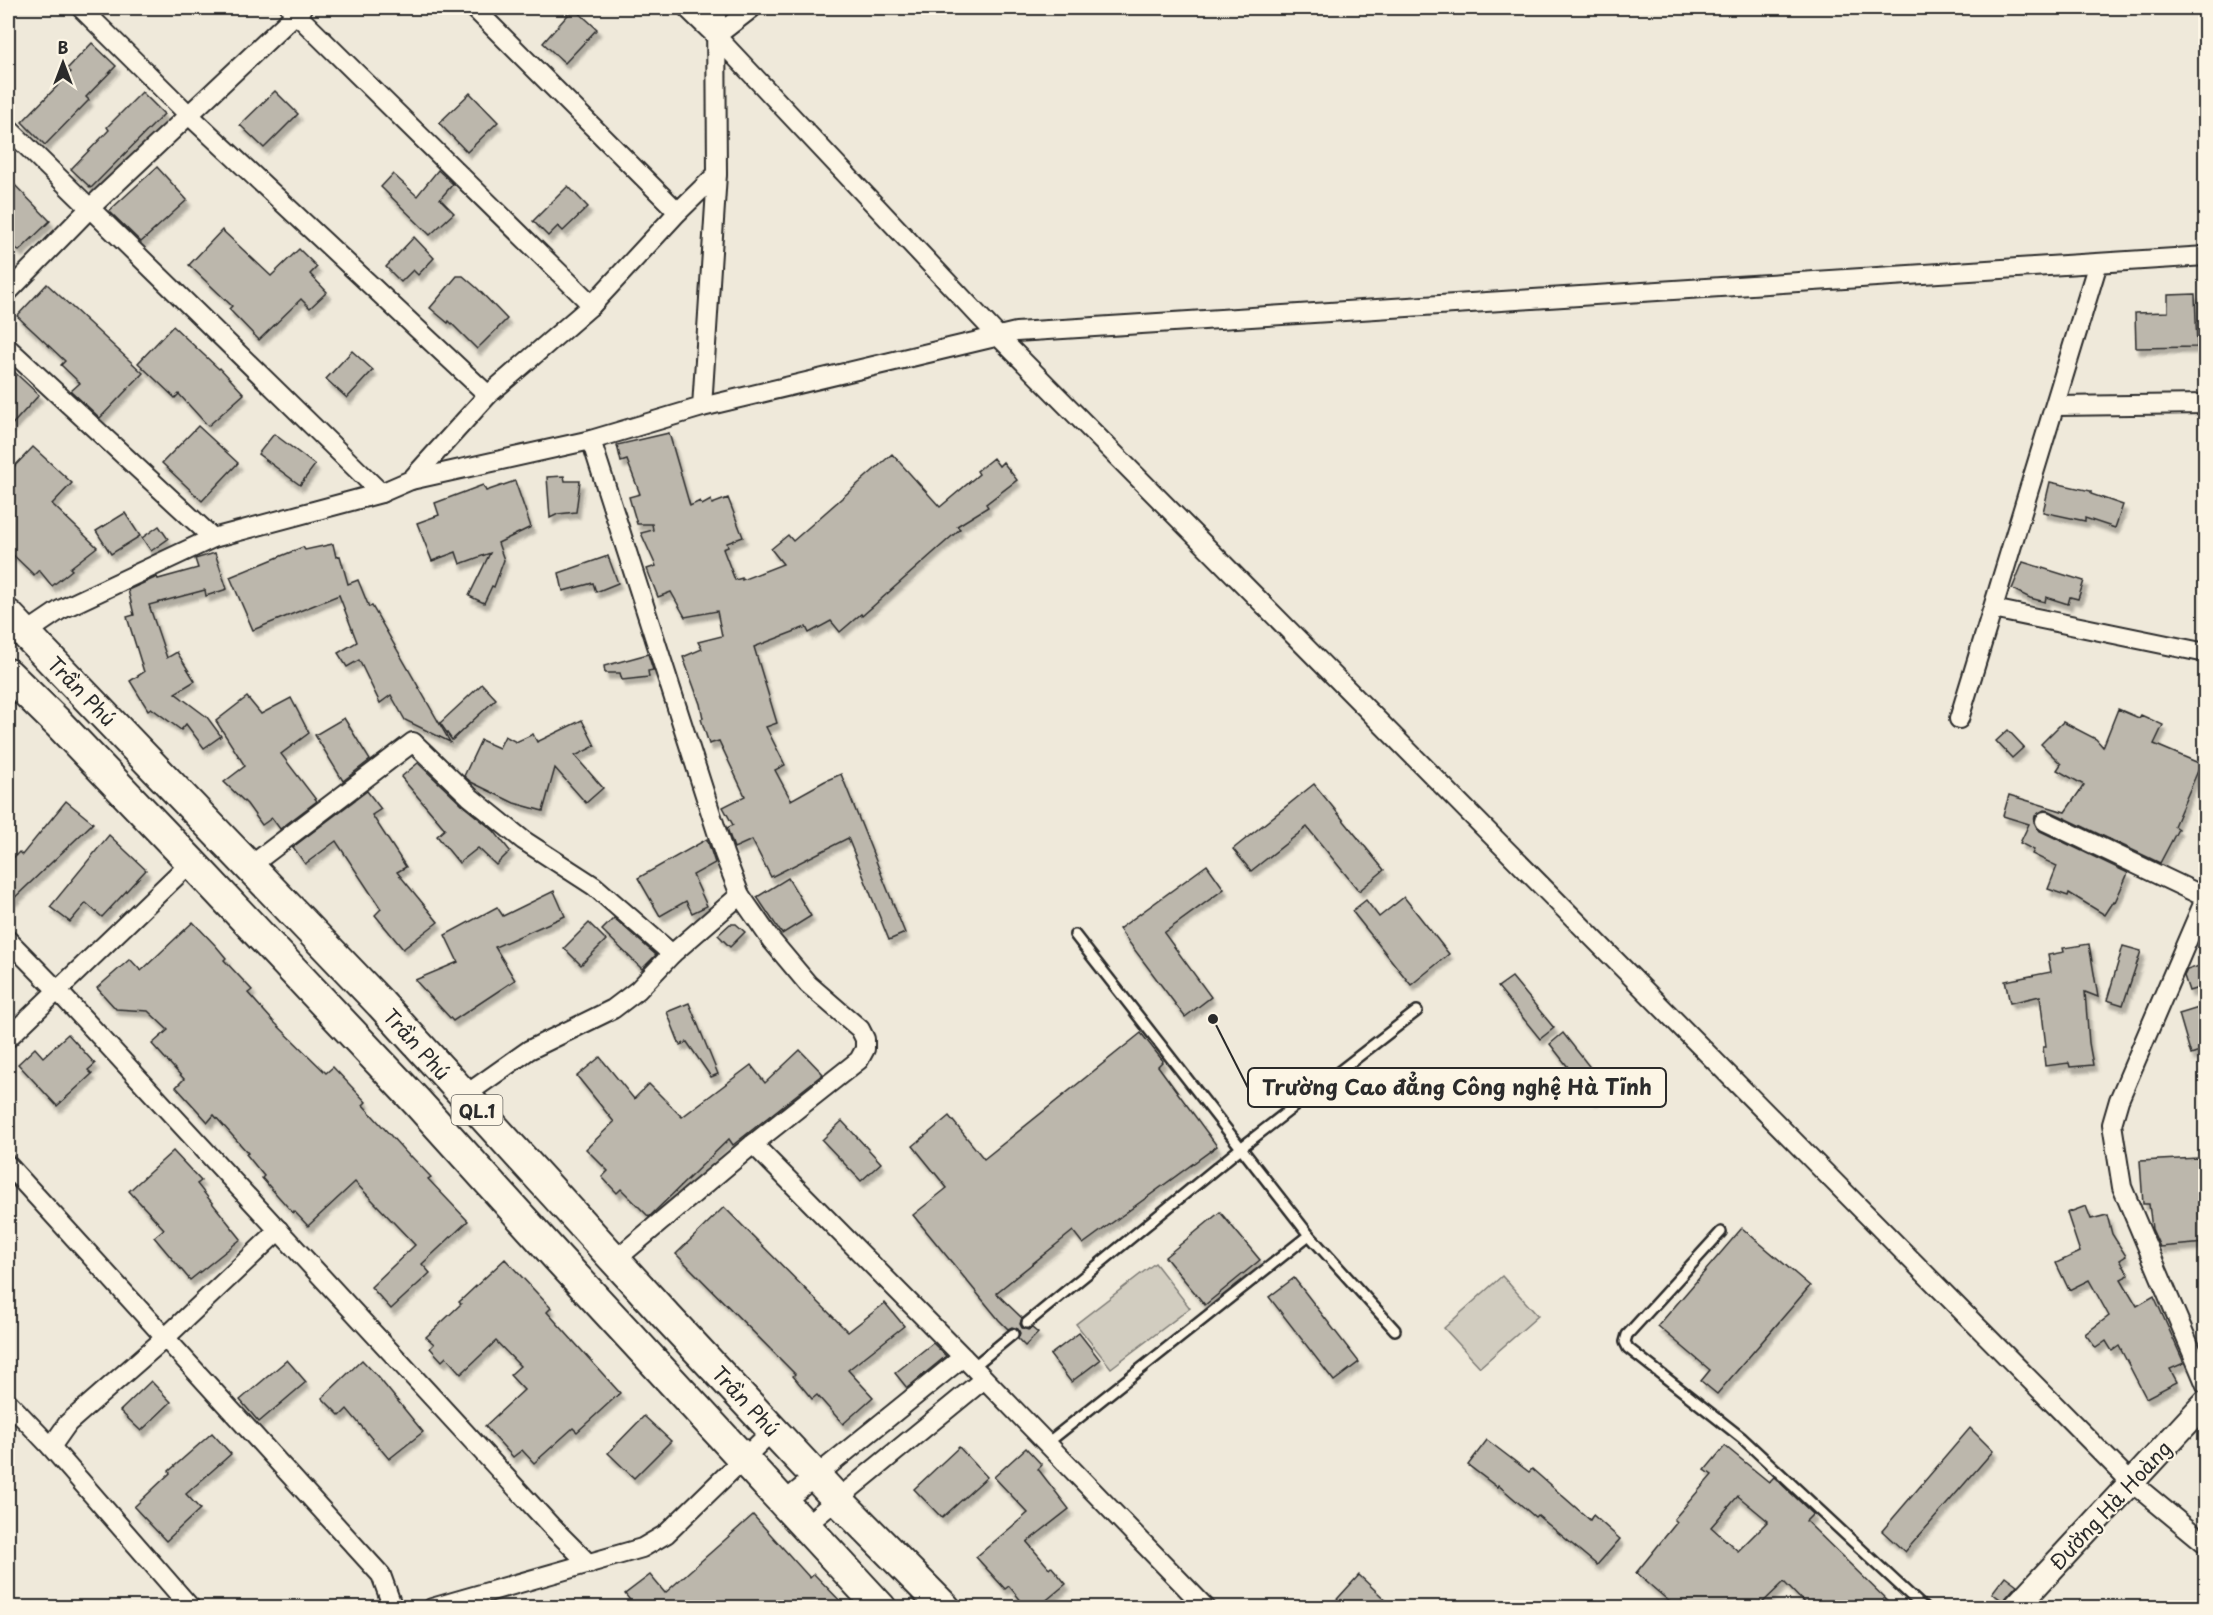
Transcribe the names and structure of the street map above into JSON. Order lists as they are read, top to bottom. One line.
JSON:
{"streets":{"main road":["Trần Phú","QL.1"],"street":["Đường Hà Hoàng"]},"places":["Trường Cao đẳng Công nghệ Hà Tĩnh"],"north":"top"}
